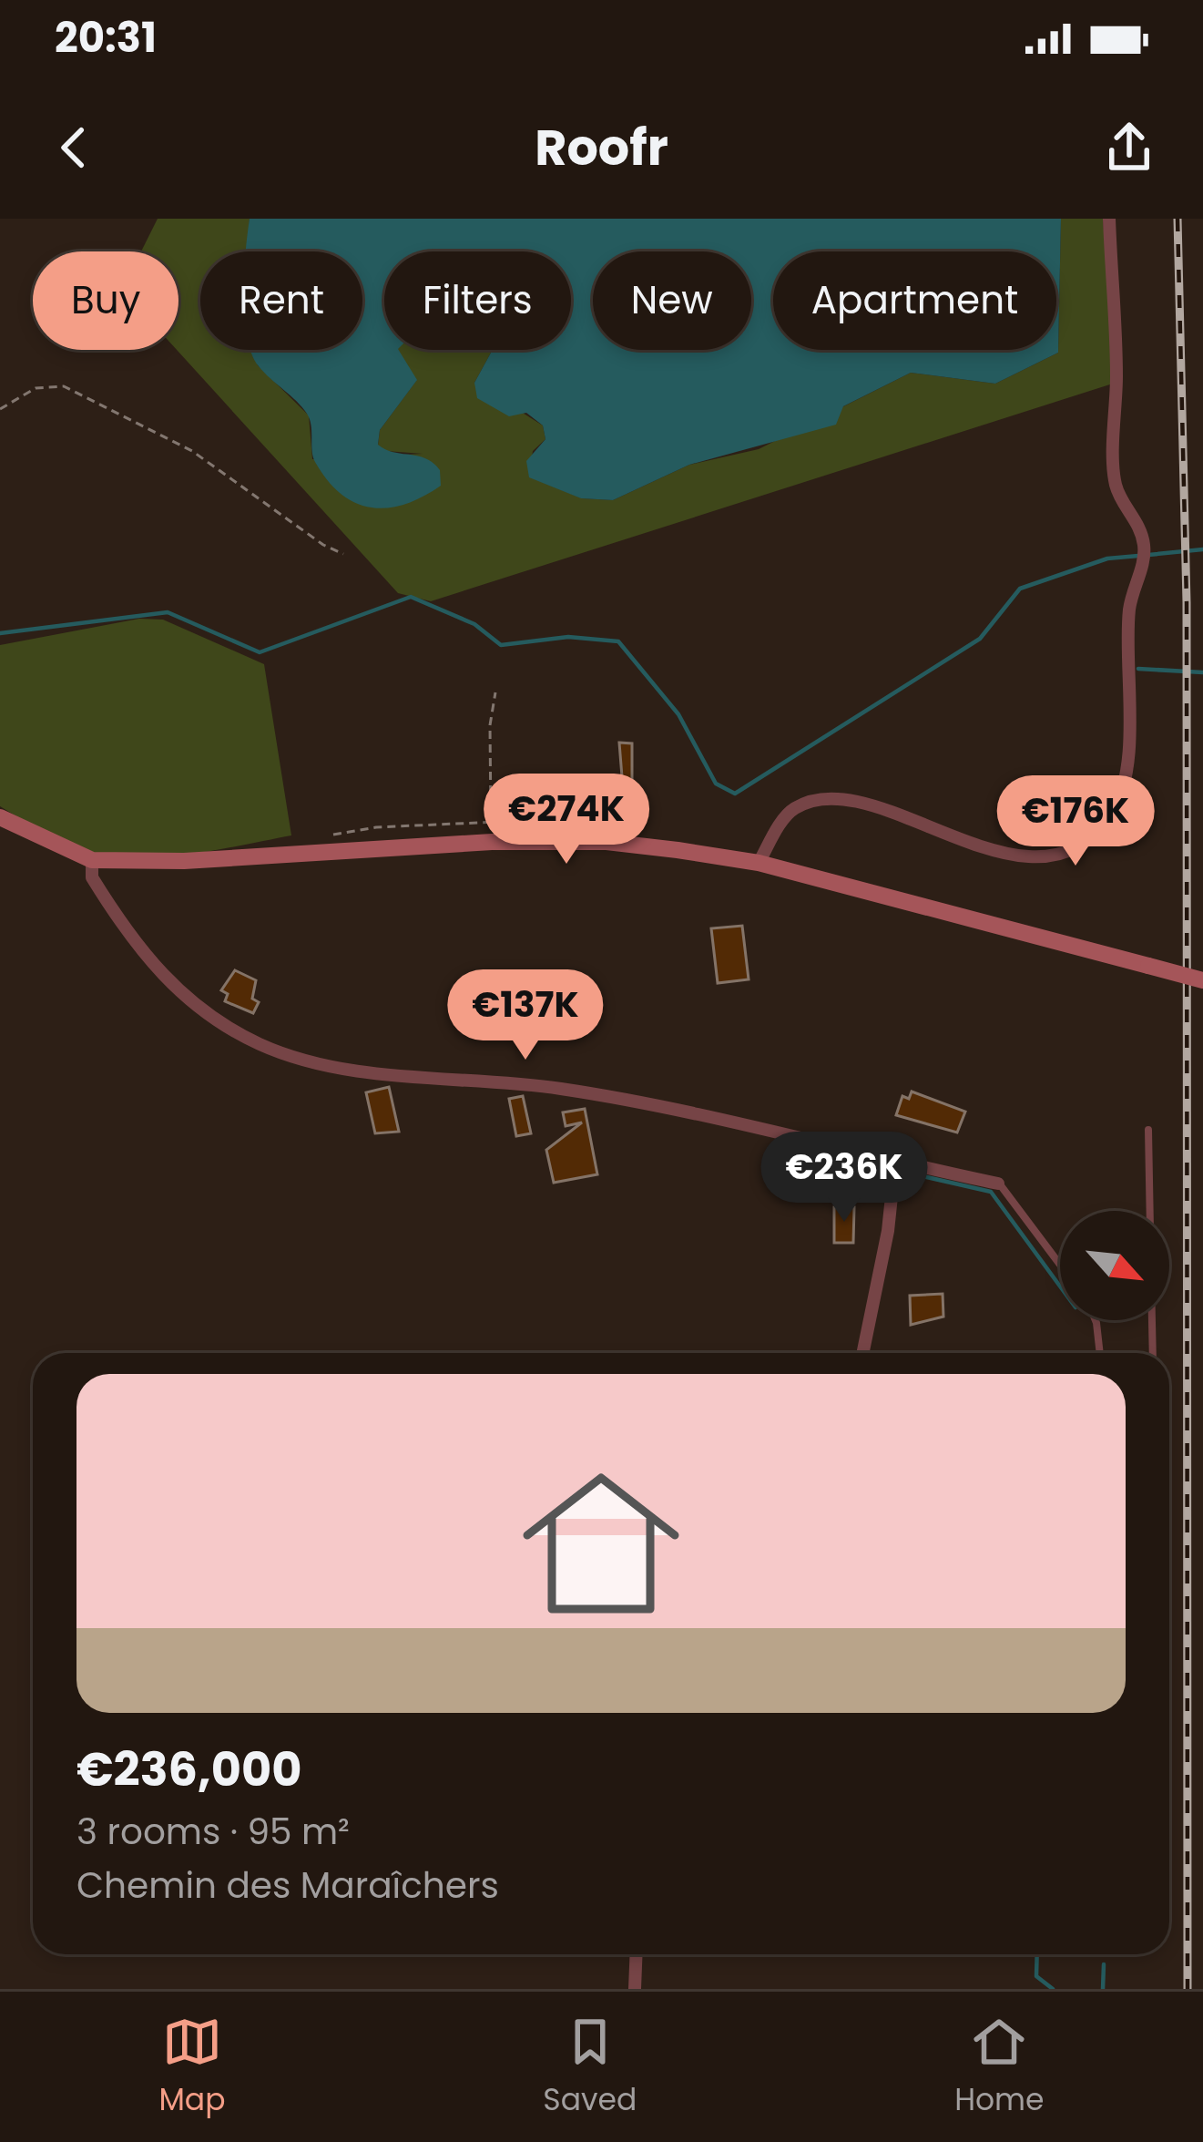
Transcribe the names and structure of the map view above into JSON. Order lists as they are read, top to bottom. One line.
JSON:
{"north":"bottom right","page":{"status":"20:31","header":"Roofr","chip":["Buy","Rent","Filters","New","Apartment"],"price":["€274K","€176K","€137K","€236K"],"list":[{"name":"€236,000","note":"3 rooms · 95 m² · Chemin des Maraîchers"}],"tabs":["Map","Saved","Home"]}}
